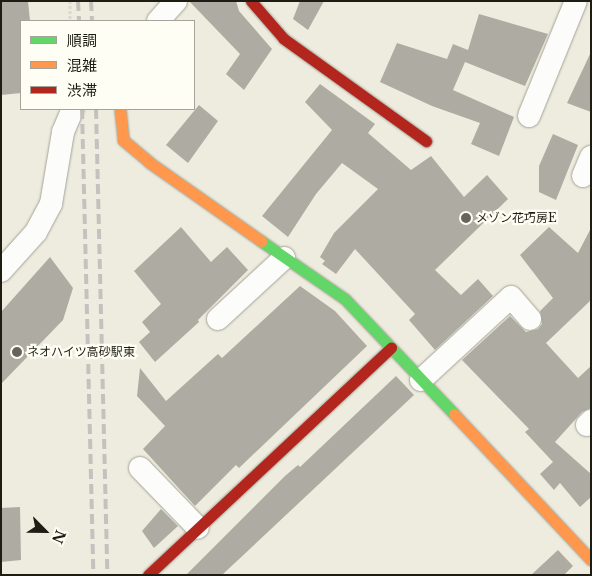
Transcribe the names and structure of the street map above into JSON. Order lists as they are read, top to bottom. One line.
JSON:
{"places":["メゾン花巧房E","ネオハイツ高砂駅東"],"legend":["順調","混雑","渋滞"],"north":"bottom right"}
